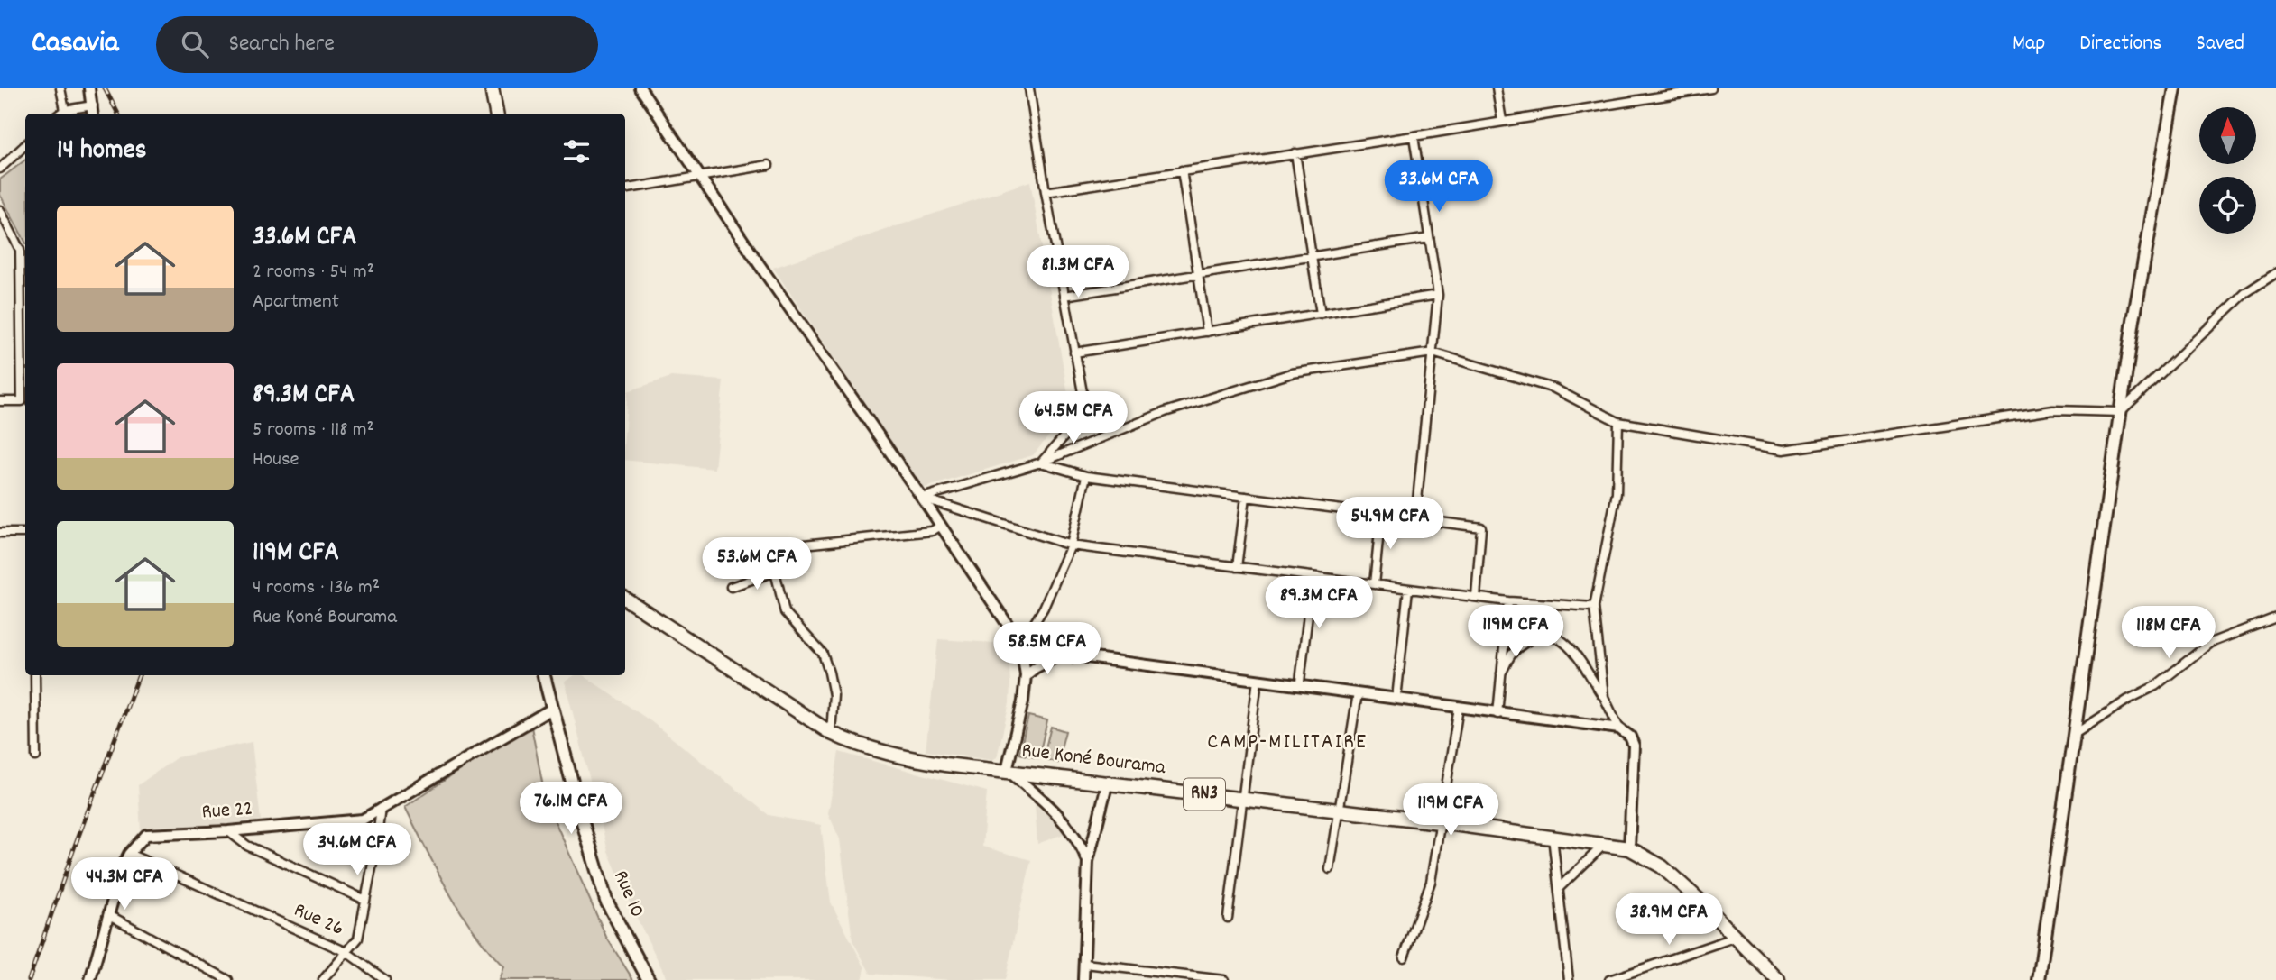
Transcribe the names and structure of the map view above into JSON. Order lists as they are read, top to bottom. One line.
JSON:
{"streets":{"highway":["Rue Koné Bourama","RN3"],"main road":["Rue 10"],"street":["Rue 22","Rue 26"]},"crossings":[["Rue 22","Rue 10"],["Rue 22","Rue 26"]],"districts":["CAMP-MILITAIRE"],"north":"top","page":{"header":"Casavia","search":"Search here","nav":["Map","Directions","Saved"],"heading":"14 homes","price":["33.6M CFA","81.3M CFA","64.5M CFA","54.9M CFA","53.6M CFA","89.3M CFA","119M CFA","118M CFA","58.5M CFA","76.1M CFA","119M CFA","34.6M CFA","44.3M CFA","38.9M CFA"],"list":[{"name":"33.6M CFA","note":"2 rooms · 54 m² · Apartment"},{"name":"89.3M CFA","note":"5 rooms · 118 m² · House"},{"name":"119M CFA","note":"4 rooms · 136 m² · Rue Koné Bourama"}]}}
